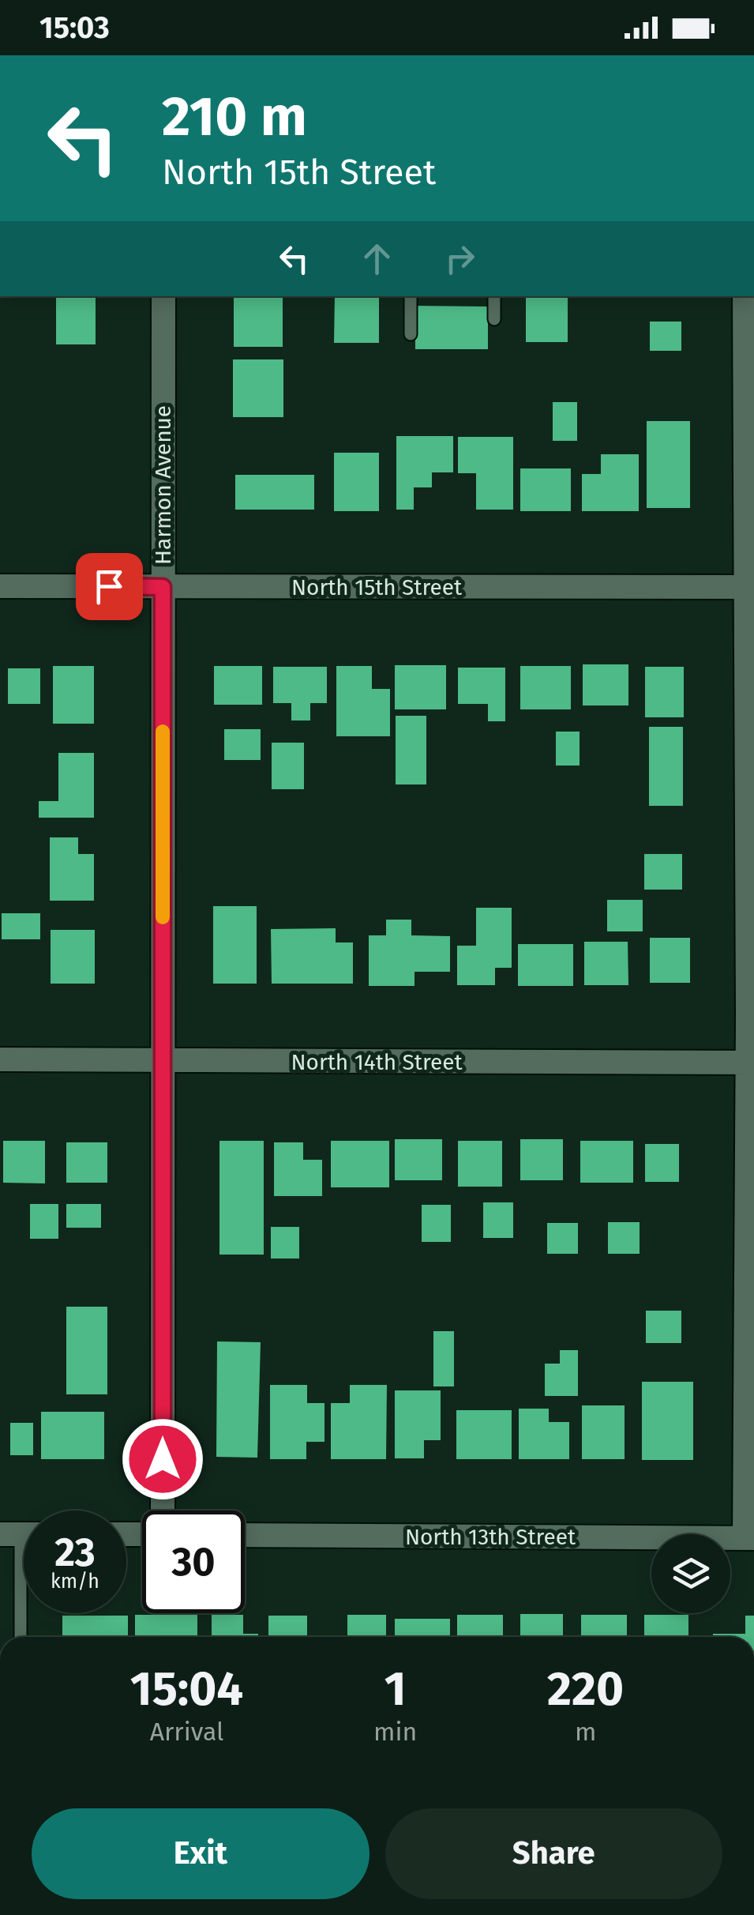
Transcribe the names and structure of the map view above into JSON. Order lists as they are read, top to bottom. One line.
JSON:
{"streets":{"street":["Harmon Avenue","North 15th Street","North 14th Street","North 13th Street"]},"crossings":[["Harmon Avenue","North 15th Street"],["Harmon Avenue","North 14th Street"]],"page":{"status":"15:03","turn":["210 m","North 15th Street"],"speed":"23 km/h","limit":"30","eta":["15:04","Arrival","1","min","220","m"],"buttons":["Exit","Share"]}}
